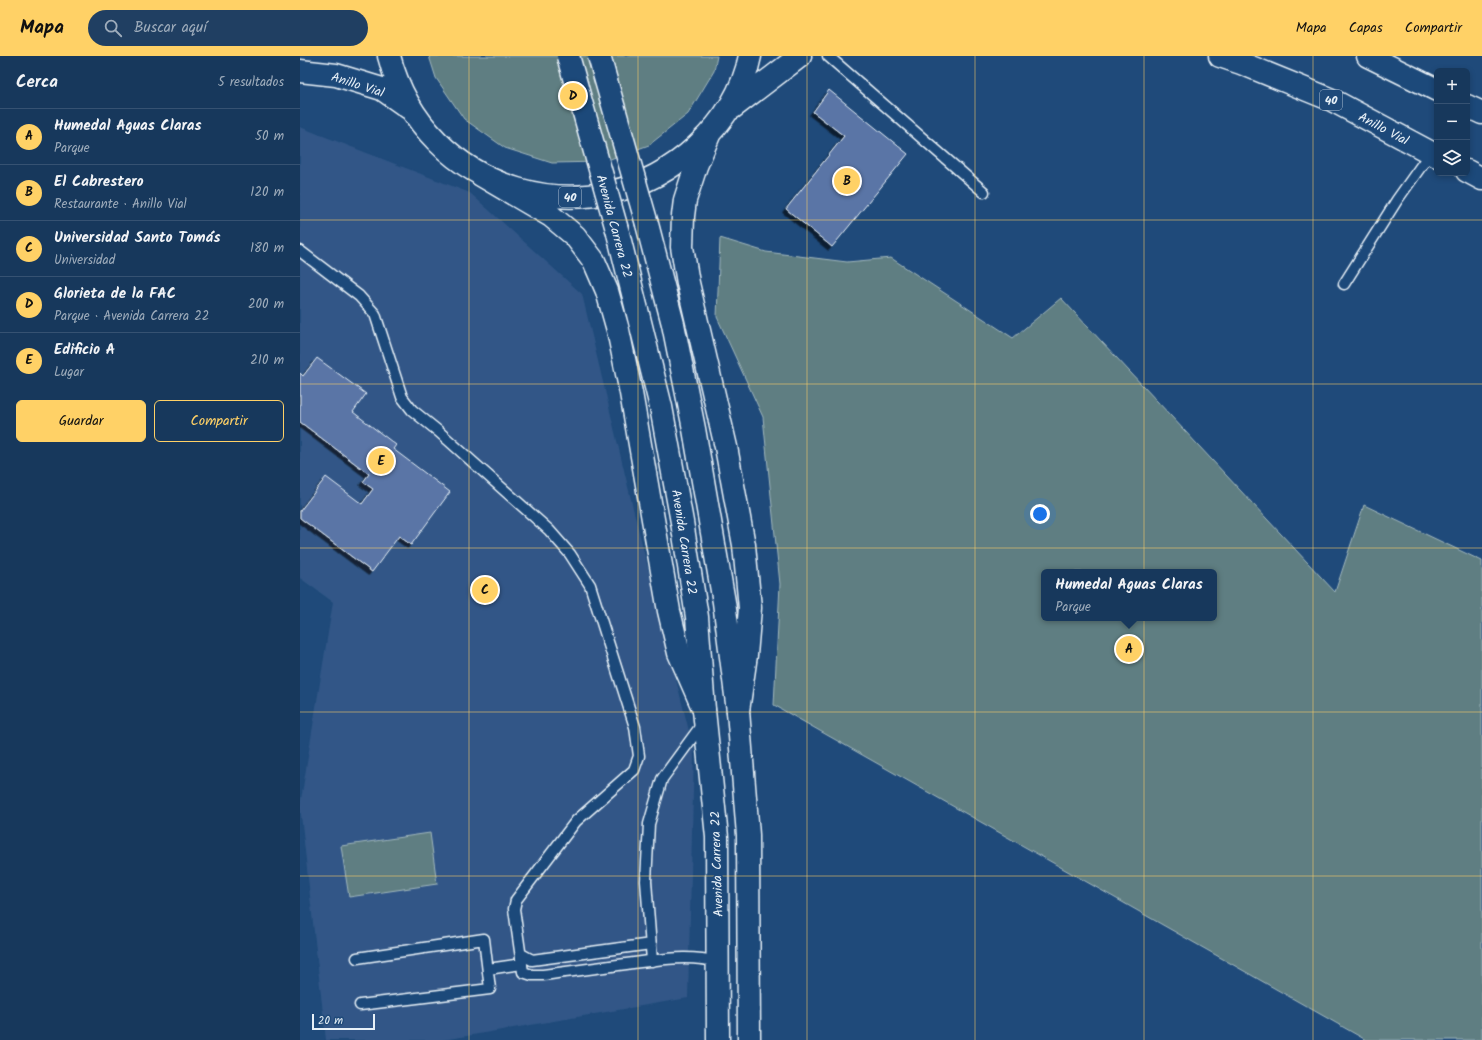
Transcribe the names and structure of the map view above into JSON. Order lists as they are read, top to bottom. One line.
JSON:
{"streets":{"main road":["Anillo Vial","40","Avenida Carrera 22"]},"crossings":[["Anillo Vial","40"]],"scale_bar":"20 m","page":{"header":"Mapa","search":"Buscar aquí","nav":["Mapa","Capas","Compartir"],"heading":["Cerca","5 resultados"],"map_buttons":["+","−"],"pins":["D","B","E","C","A"],"list":[{"mark":"A","name":"Humedal Aguas Claras","note":"Parque","value":"50 m"},{"mark":"B","name":"El Cabrestero","note":"Restaurante · Anillo Vial","value":"120 m"},{"mark":"C","name":"Universidad Santo Tomás","note":"Universidad","value":"180 m"},{"mark":"D","name":"Glorieta de la FAC","note":"Parque · Avenida Carrera 22","value":"200 m"},{"mark":"E","name":"Edificio A","note":"Lugar","value":"210 m"}],"buttons":["Guardar","Compartir"],"popup":["Humedal Aguas Claras","Parque"],"scale":"20 m"}}
